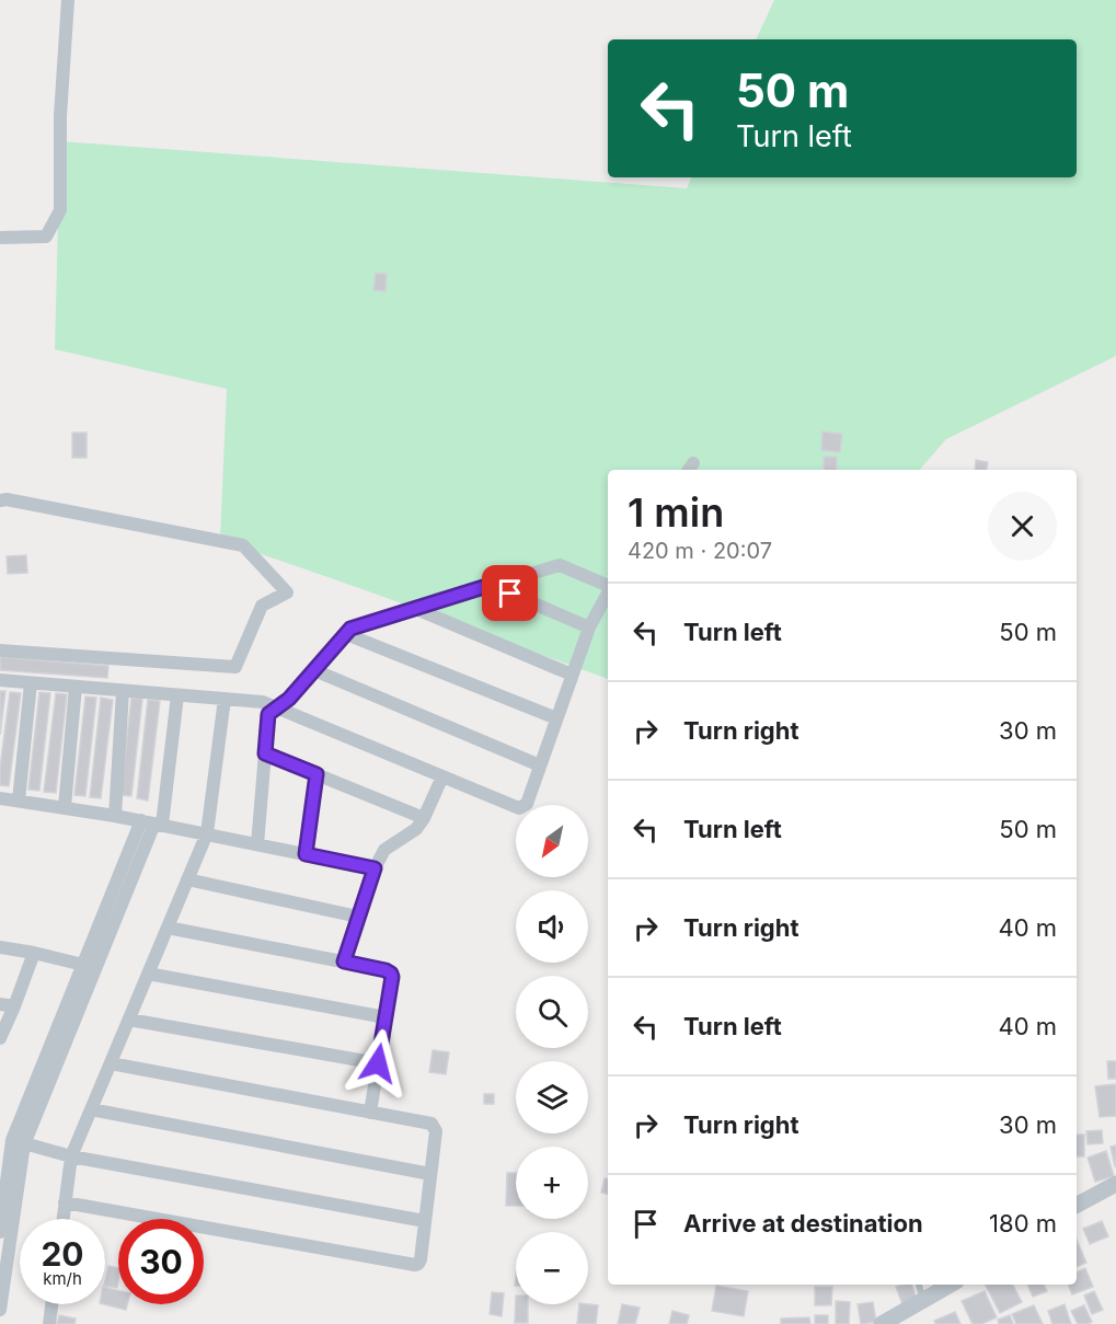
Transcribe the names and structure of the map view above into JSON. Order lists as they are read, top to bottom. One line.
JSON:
{"north":"bottom left","page":{"turn":["50 m","Turn left"],"heading":["1 min","420 m · 20:07"],"list":[{"name":"Turn left","value":"50 m"},{"name":"Turn right","value":"30 m"},{"name":"Turn left","value":"50 m"},{"name":"Turn right","value":"40 m"},{"name":"Turn left","value":"40 m"},{"name":"Turn right","value":"30 m"},{"name":"Arrive at destination","value":"180 m"}],"map_buttons":["+","−"],"speed":"20 km/h","limit":"30"}}
